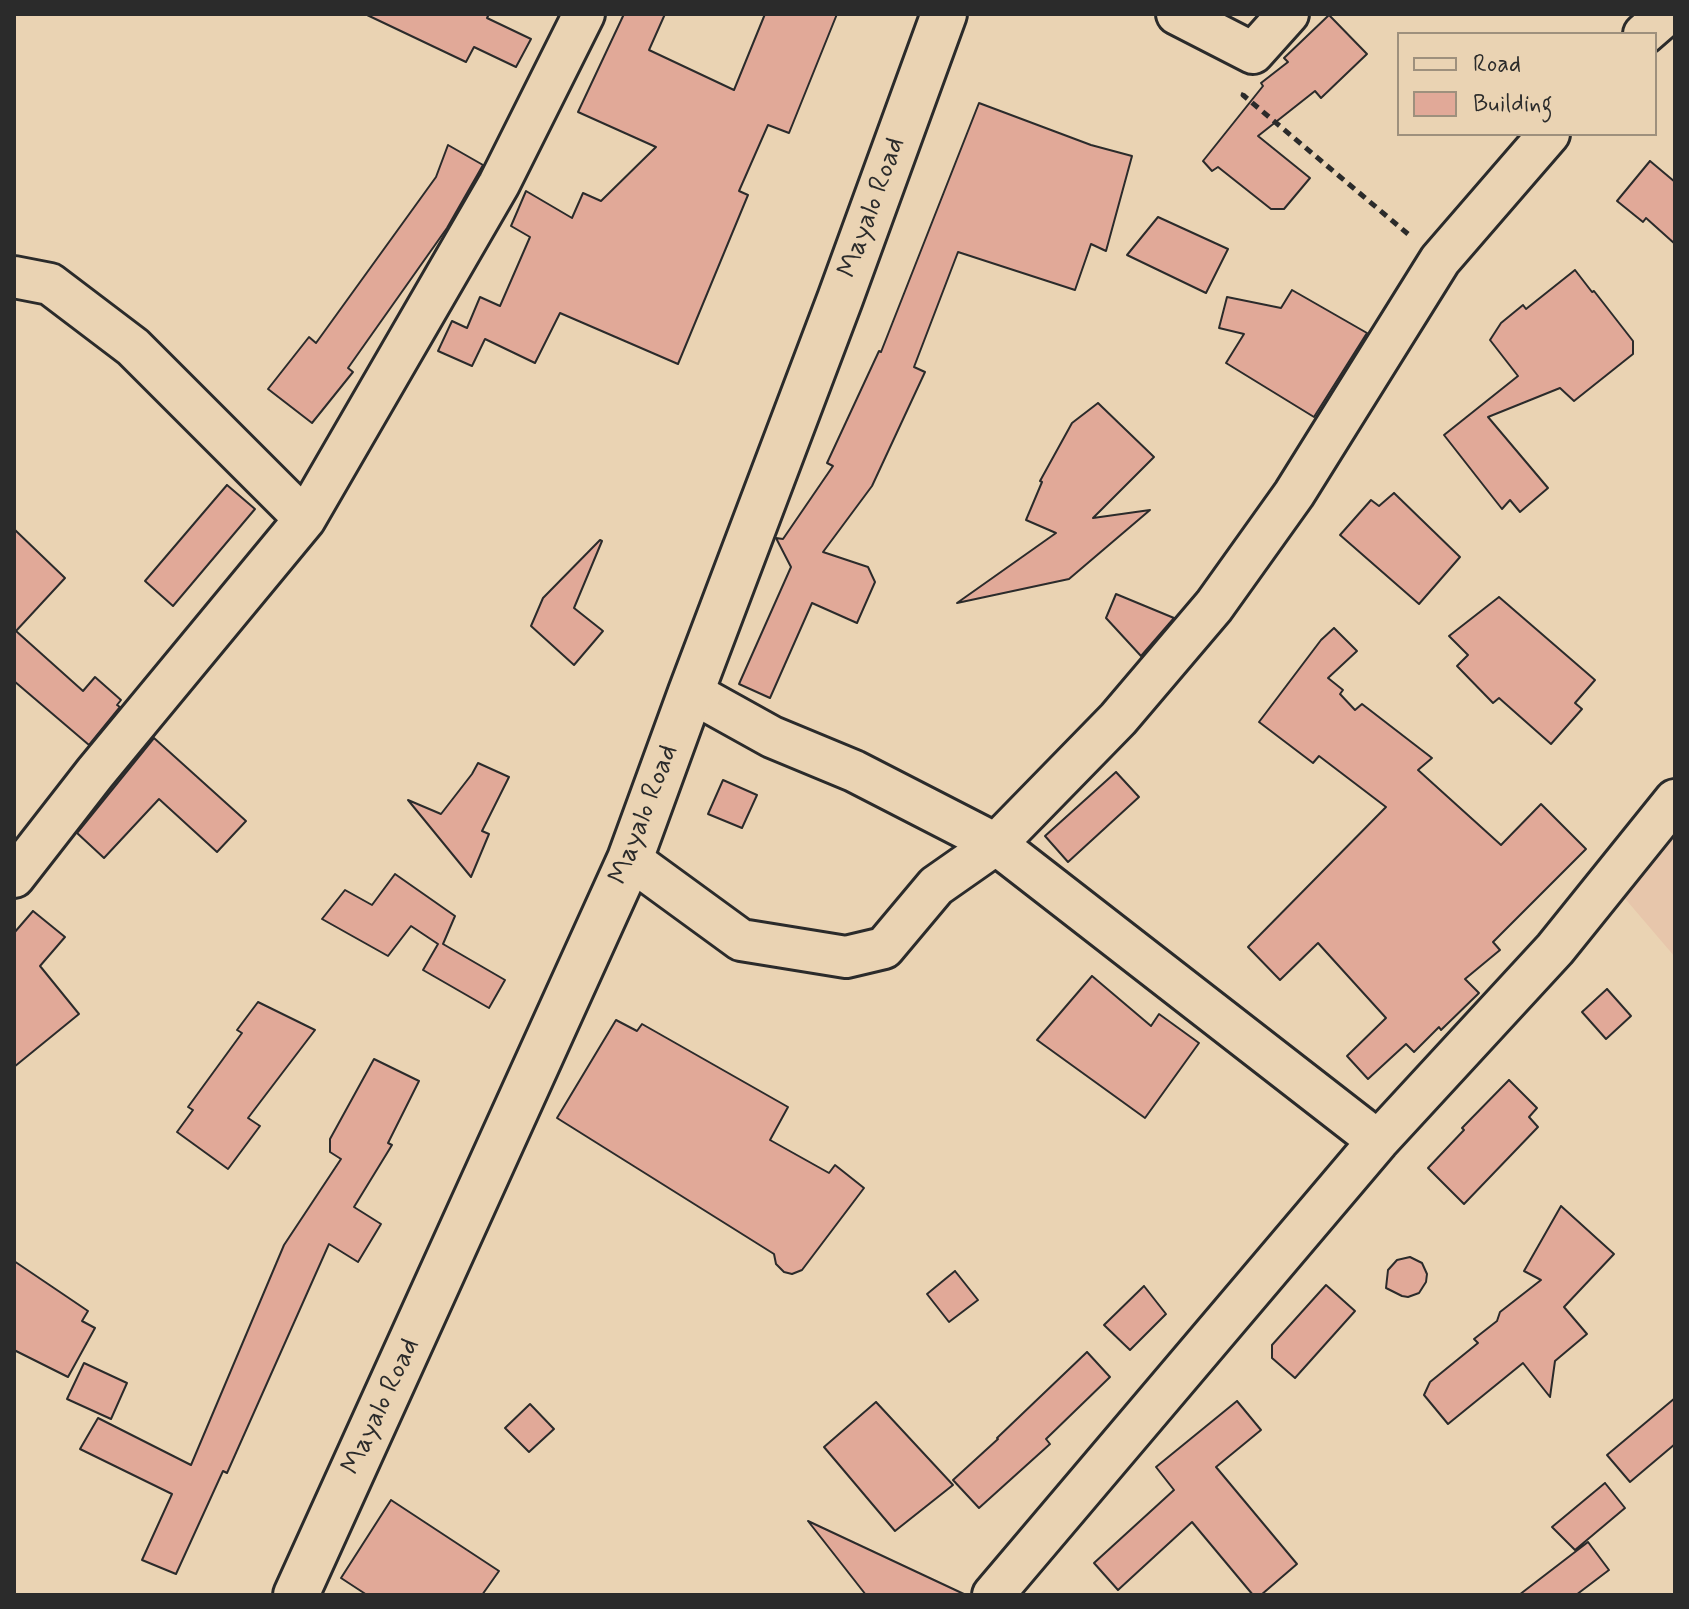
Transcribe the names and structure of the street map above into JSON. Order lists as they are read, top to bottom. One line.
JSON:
{"streets":{"street":["Mayalo Road"]},"legend":["Road","Building"]}
